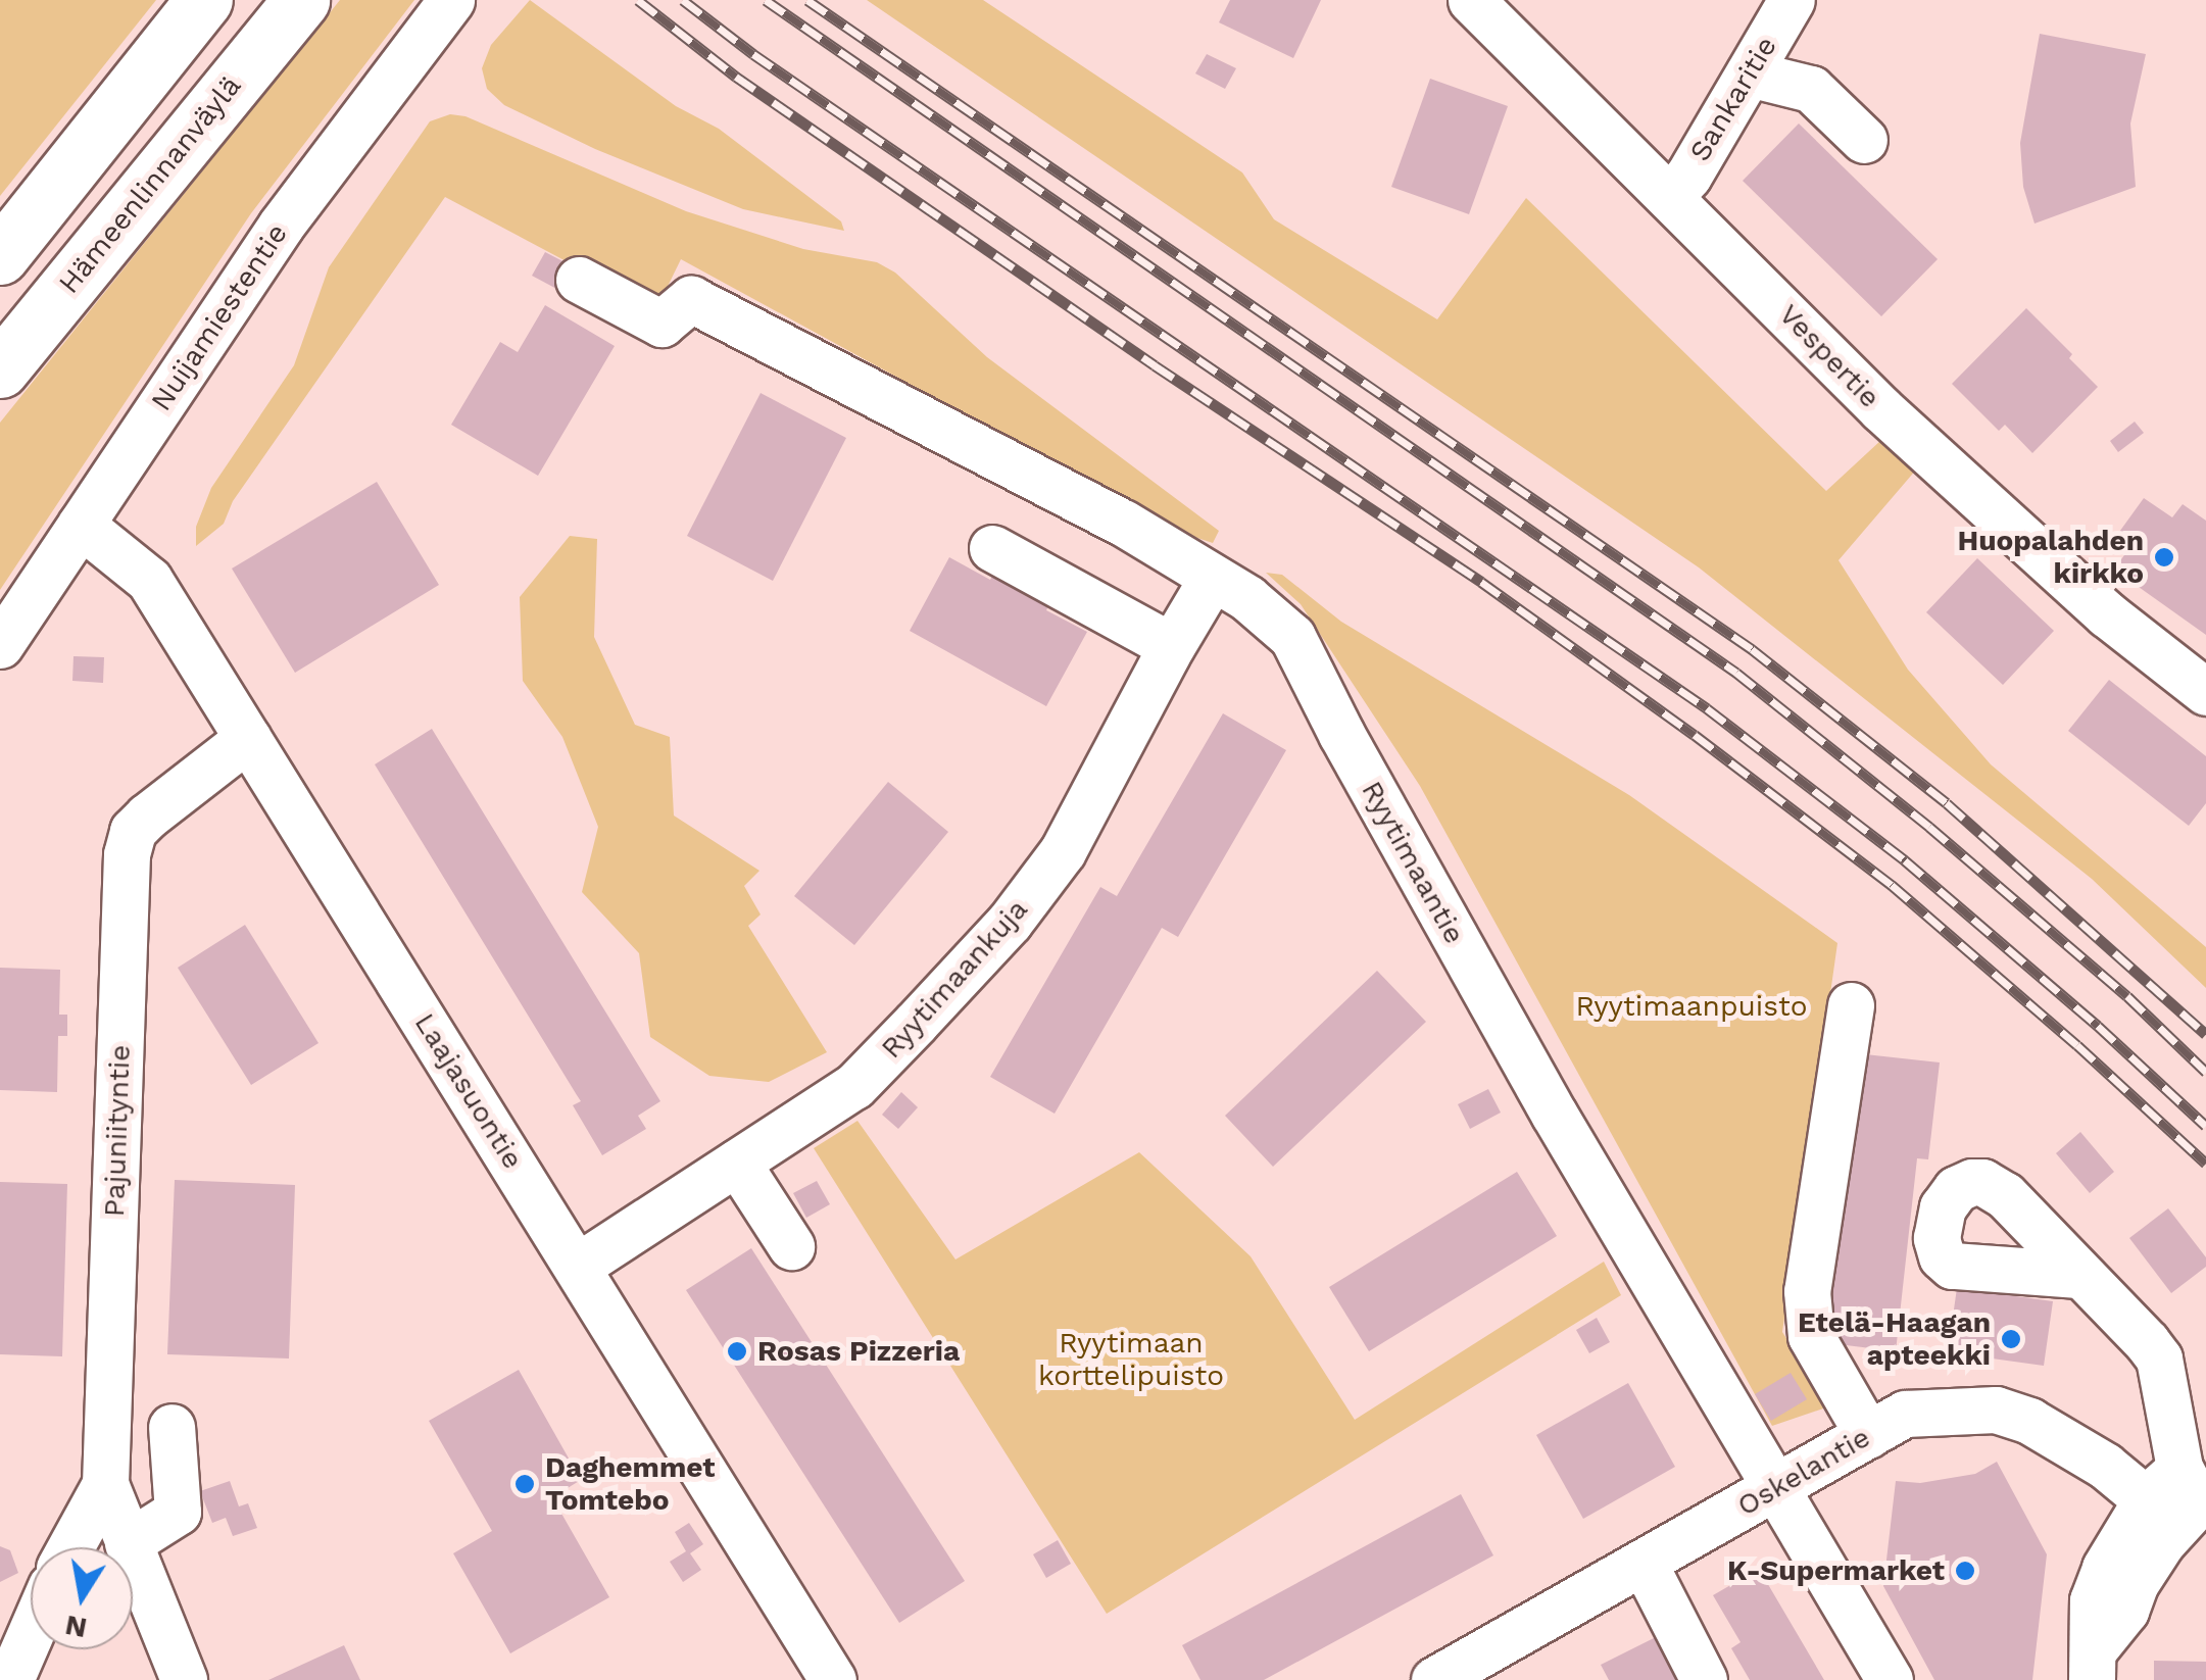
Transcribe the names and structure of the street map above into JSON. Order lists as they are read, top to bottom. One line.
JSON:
{"streets":{"highway":["Hämeenlinnanväylä"],"street":["Sankaritie","Nuijamiestentie","Vespertie","Ryytimaantie","Ryytimaankuja","Laajasuontie","Pajuniityntie","Oskelantie"]},"crossings":[["Sankaritie","Vespertie"],["Nuijamiestentie","Laajasuontie"],["Ryytimaantie","Ryytimaankuja"],["Ryytimaantie","Oskelantie"],["Ryytimaankuja","Laajasuontie"],["Laajasuontie","Pajuniityntie"]],"parks":["Ryytimaanpuisto","Ryytimaan korttelipuisto"],"places":["Huopalahden kirkko","Etelä-Haagan apteekki","Rosas Pizzeria","Daghemmet Tomtebo","K-Supermarket"],"north":"bottom"}
